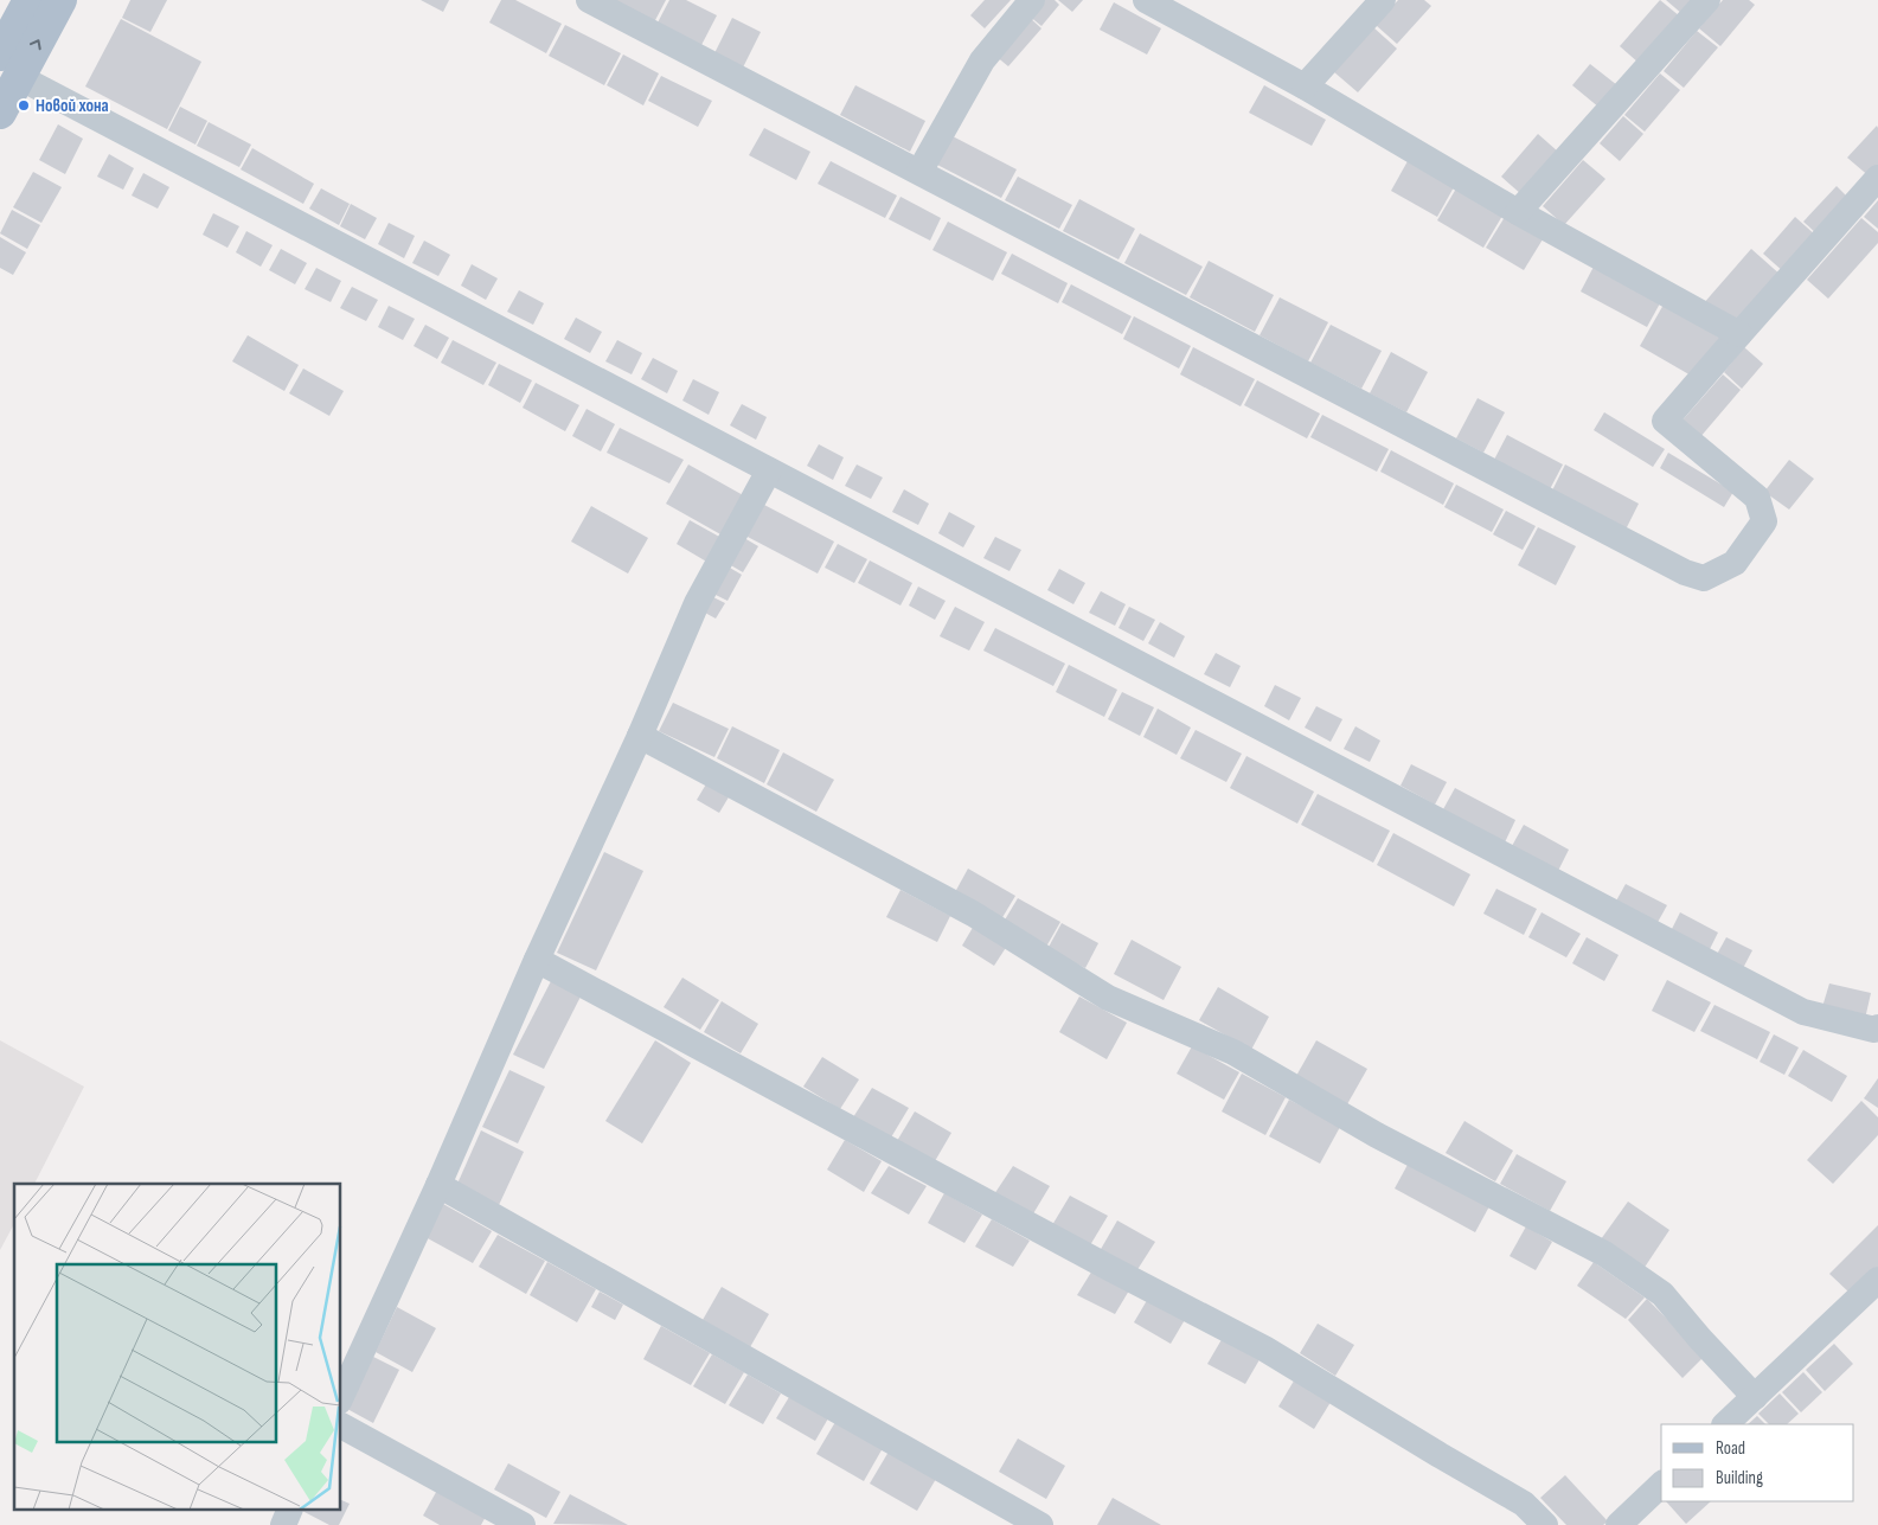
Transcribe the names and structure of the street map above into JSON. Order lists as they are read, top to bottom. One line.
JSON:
{"places":["Новой хона"],"legend":["Road","Building"]}
